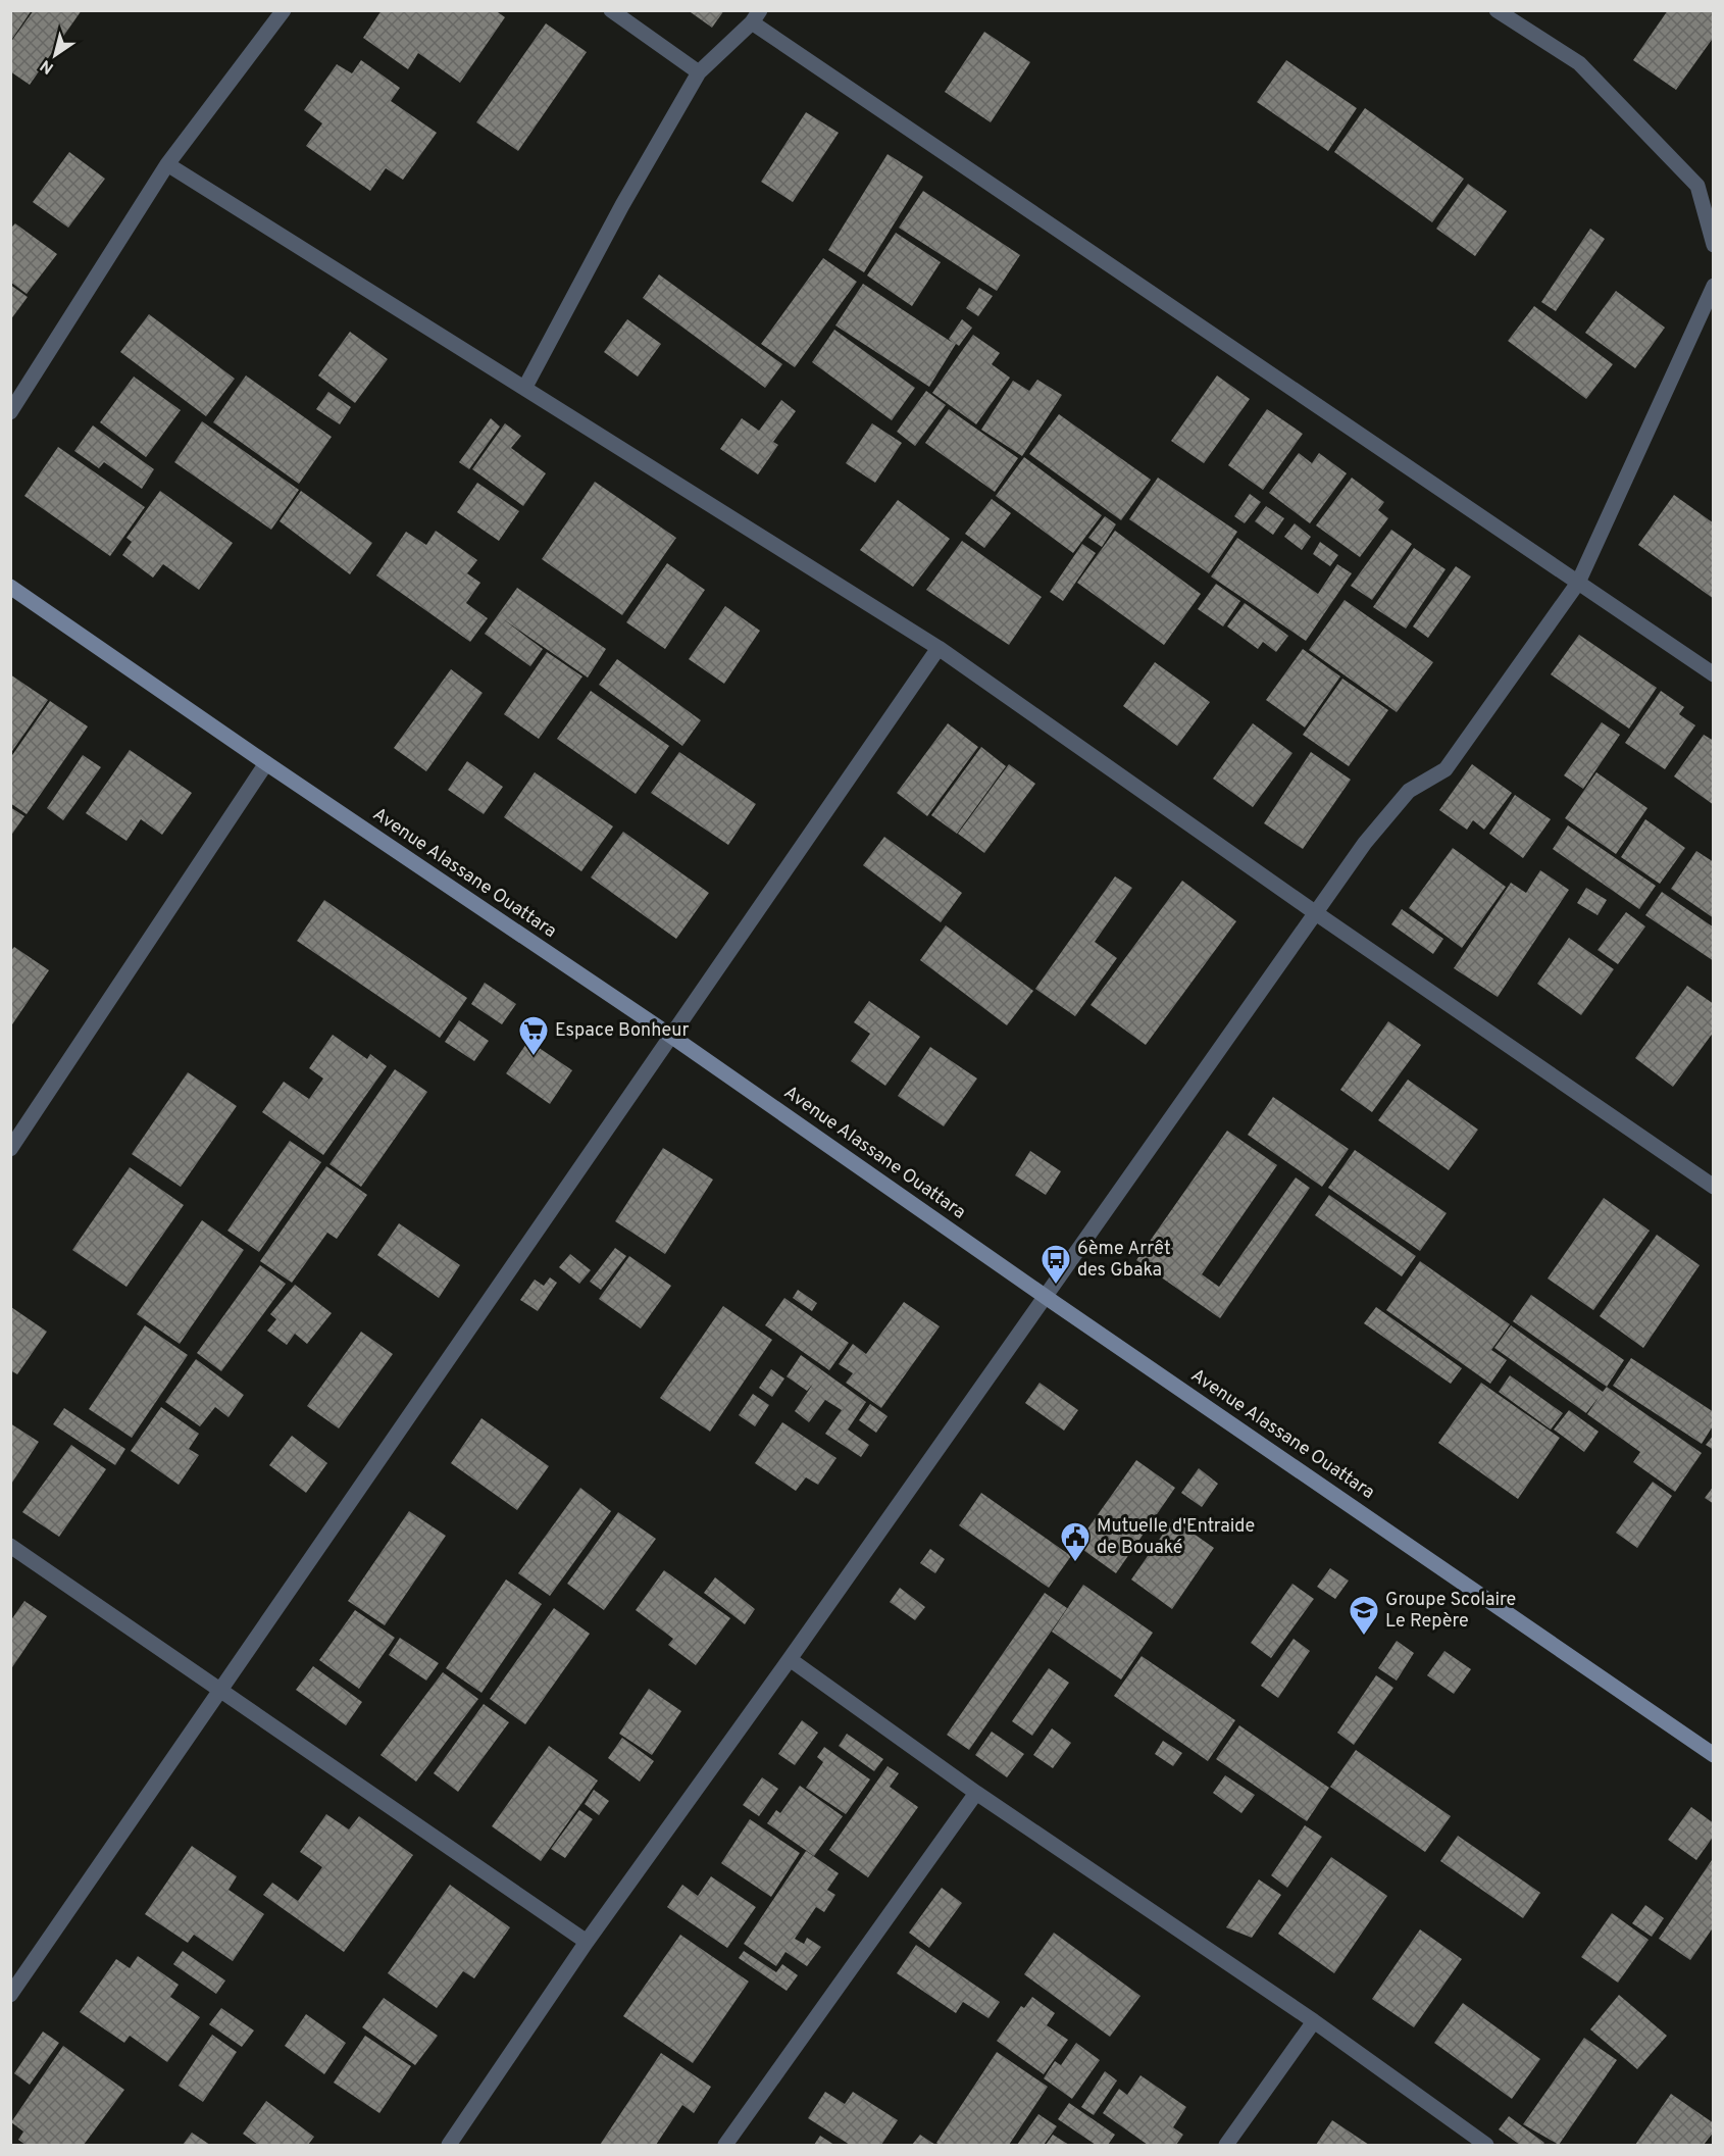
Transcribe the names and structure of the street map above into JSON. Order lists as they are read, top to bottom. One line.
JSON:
{"streets":{"street":["Avenue Alassane Ouattara"]},"places":{"supermarket":["Espace Bonheur"],"bus stop":["6ème Arrêt des Gbaka"],"public building":["Mutuelle d'Entraide de Bouaké"],"school or university":["Groupe Scolaire Le Repère"]},"north":"bottom left"}
